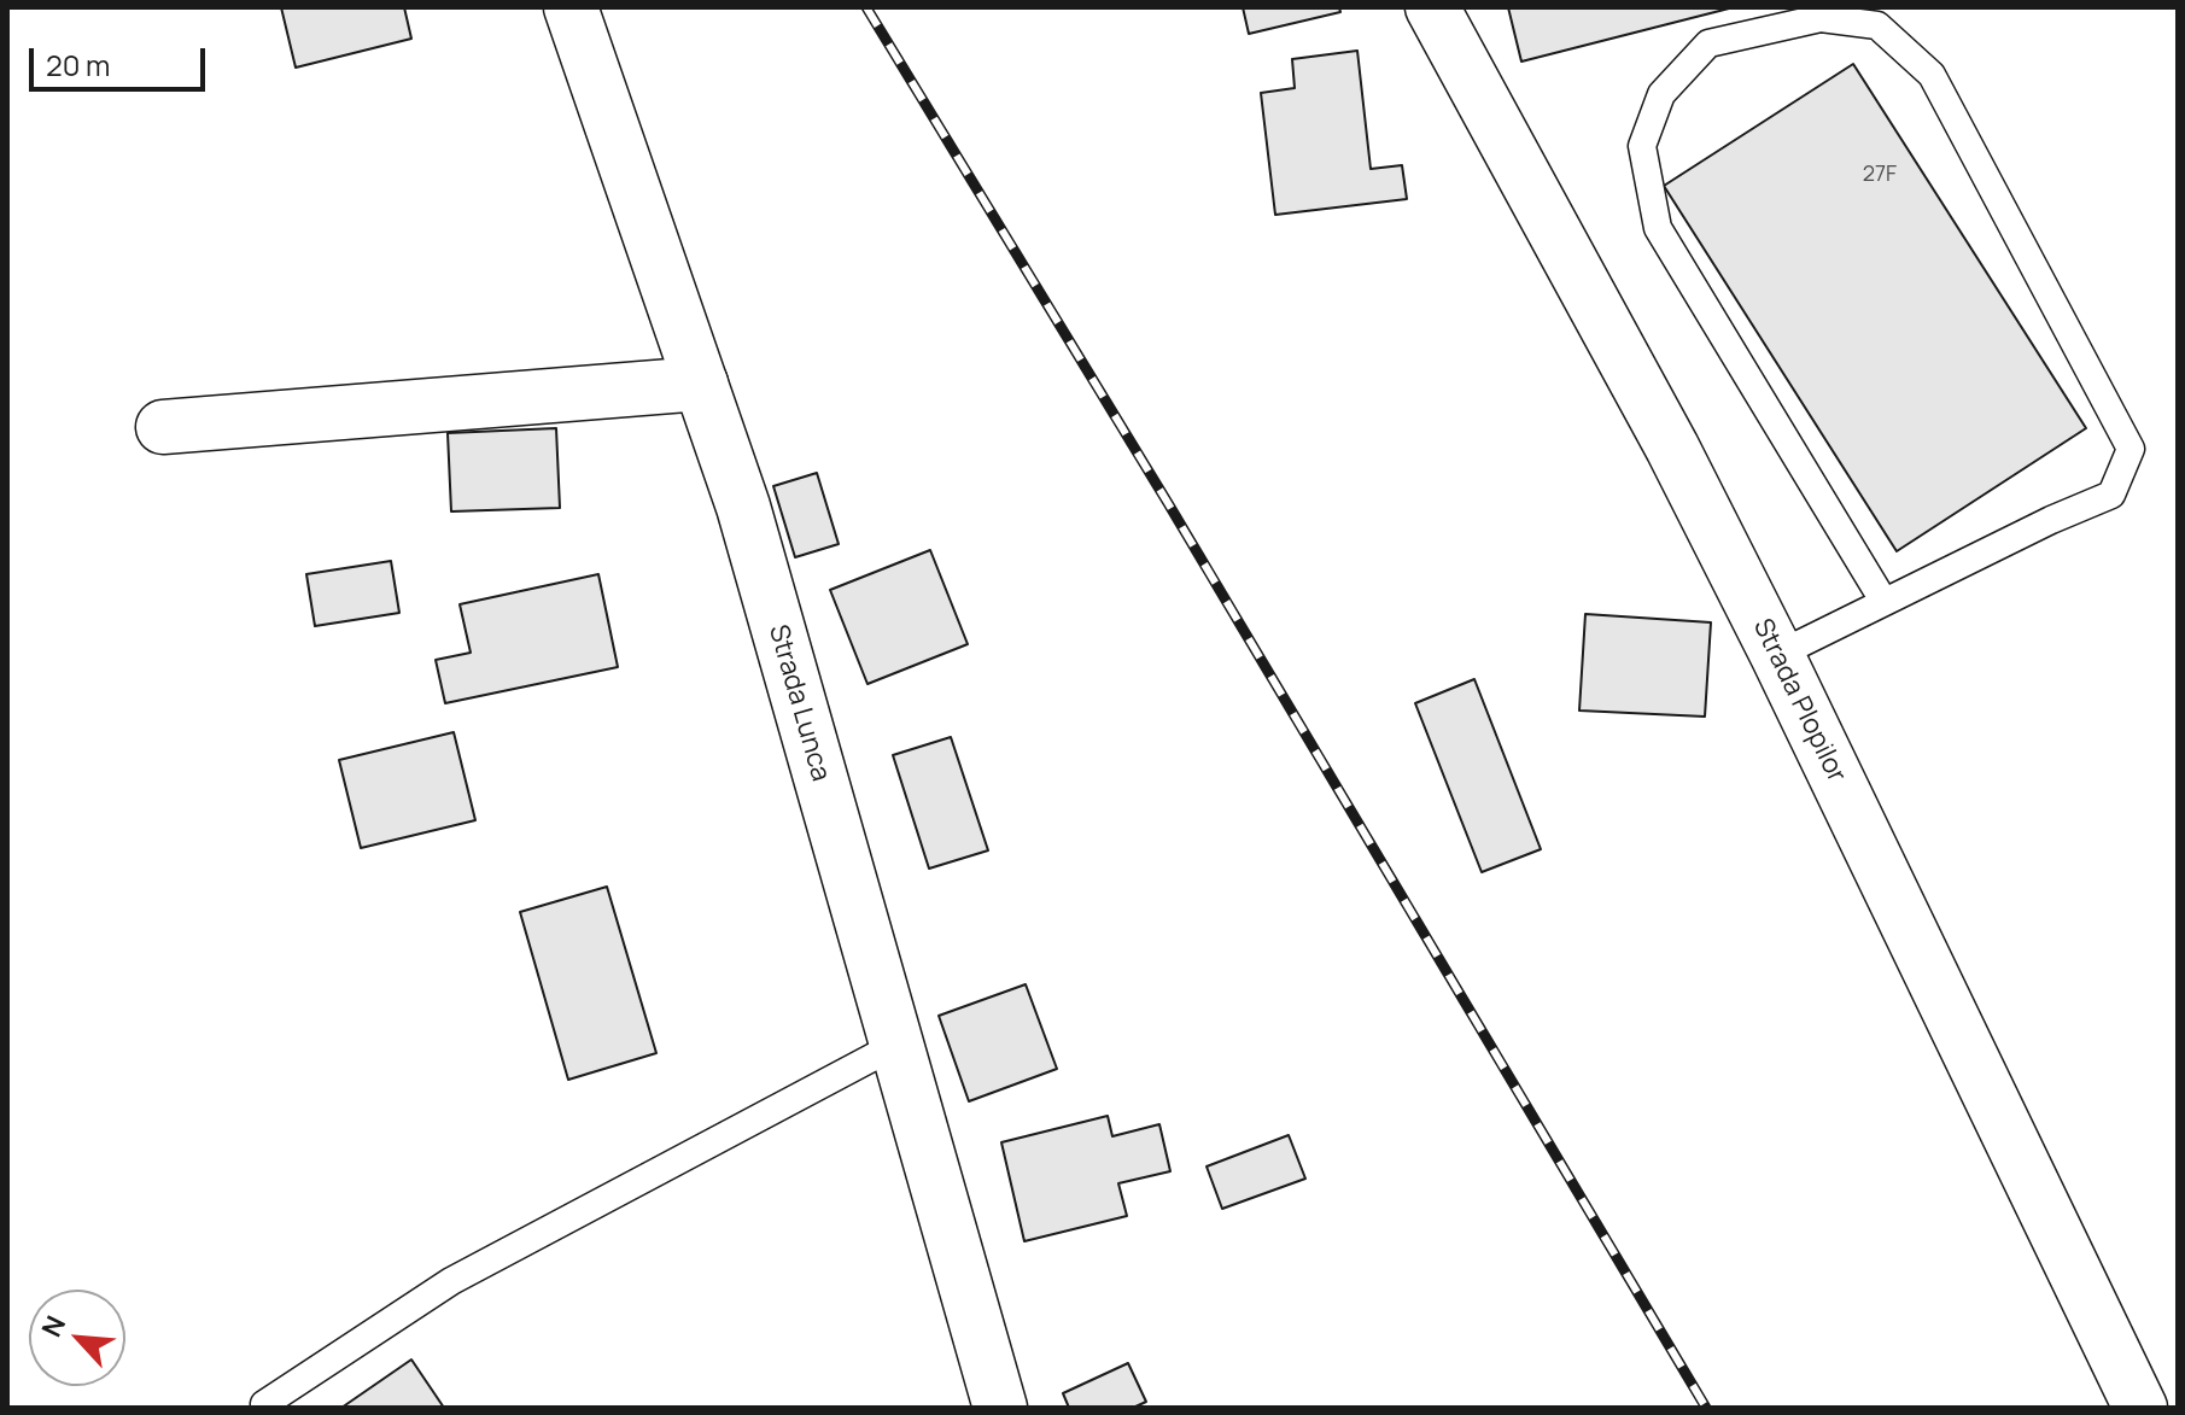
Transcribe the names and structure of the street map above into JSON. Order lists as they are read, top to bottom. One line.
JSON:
{"streets":{"street":["Strada Plopilor","Strada Lunca"]},"house_numbers":["27F"],"scale_bar":"20 m","north":"top left"}
